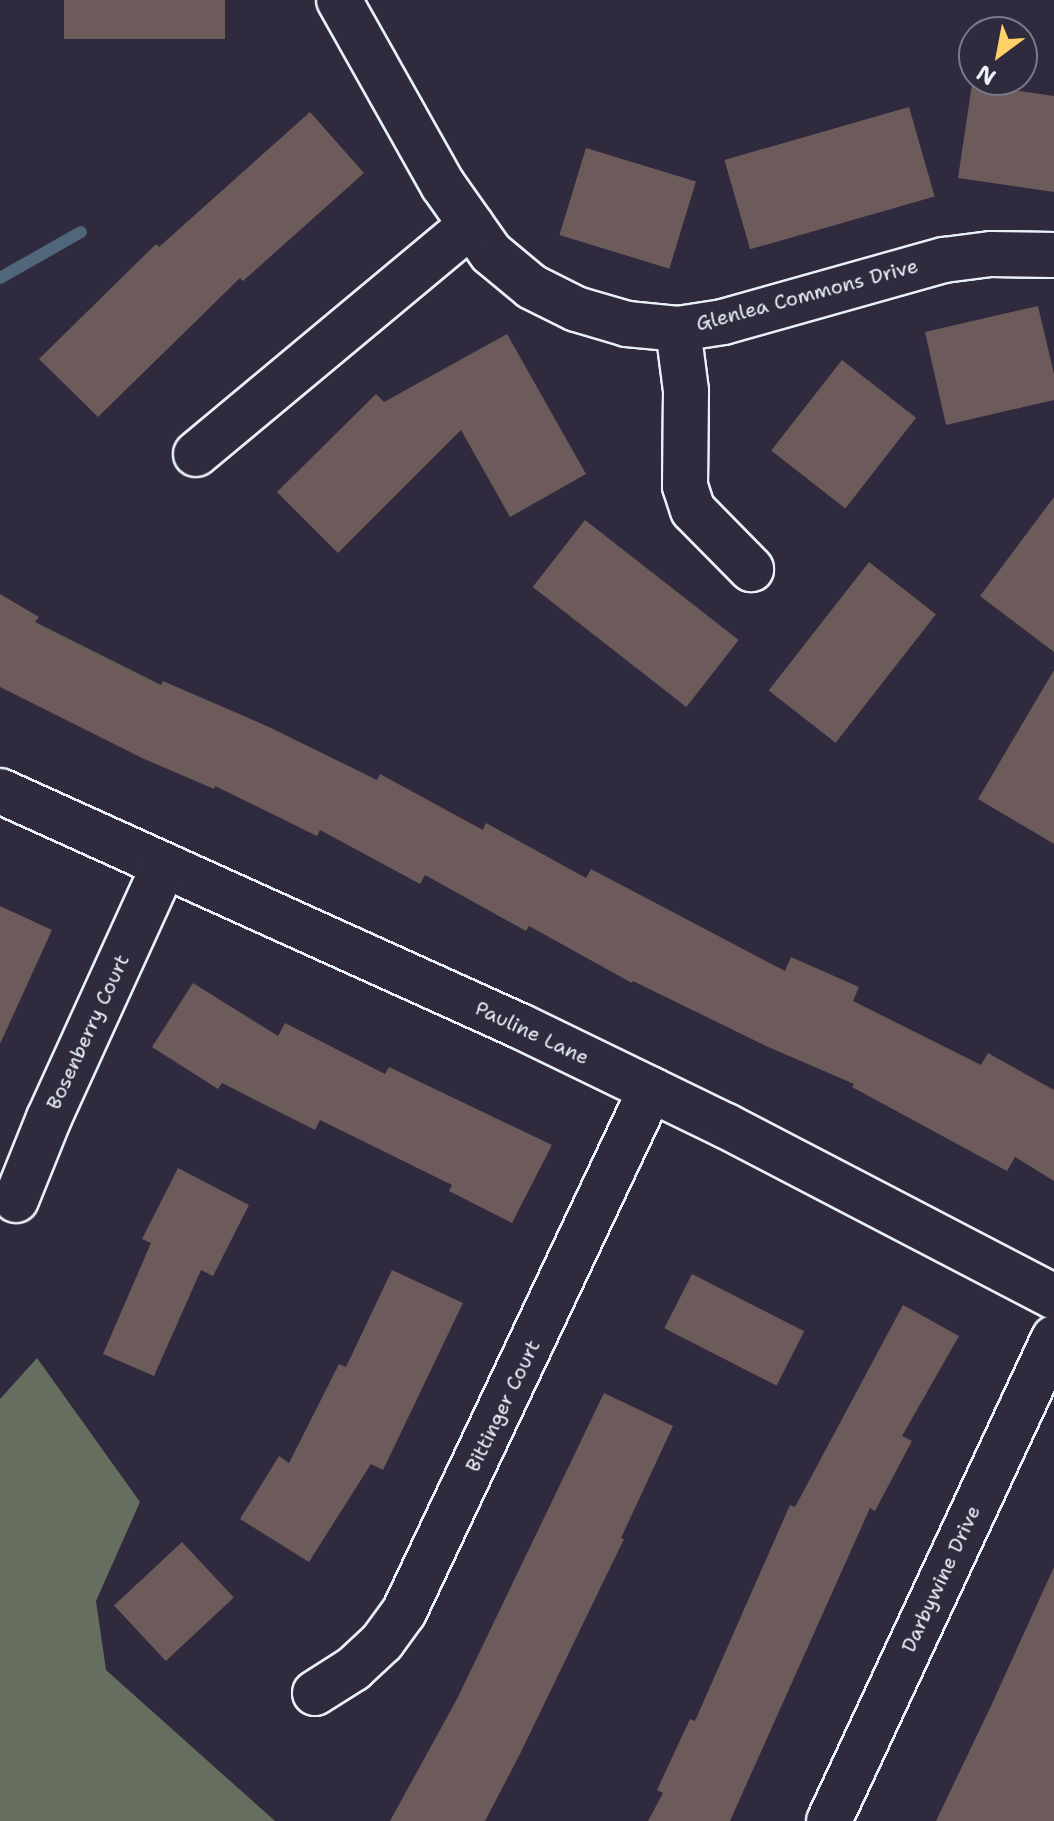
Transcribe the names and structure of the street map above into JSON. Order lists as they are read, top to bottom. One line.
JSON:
{"streets":{"street":["Glenlea Commons Drive","Bosenberry Court","Pauline Lane","Bittinger Court","Darbywine Drive"]},"crossings":[["Bosenberry Court","Pauline Lane"],["Pauline Lane","Bittinger Court"]],"north":"bottom left"}
